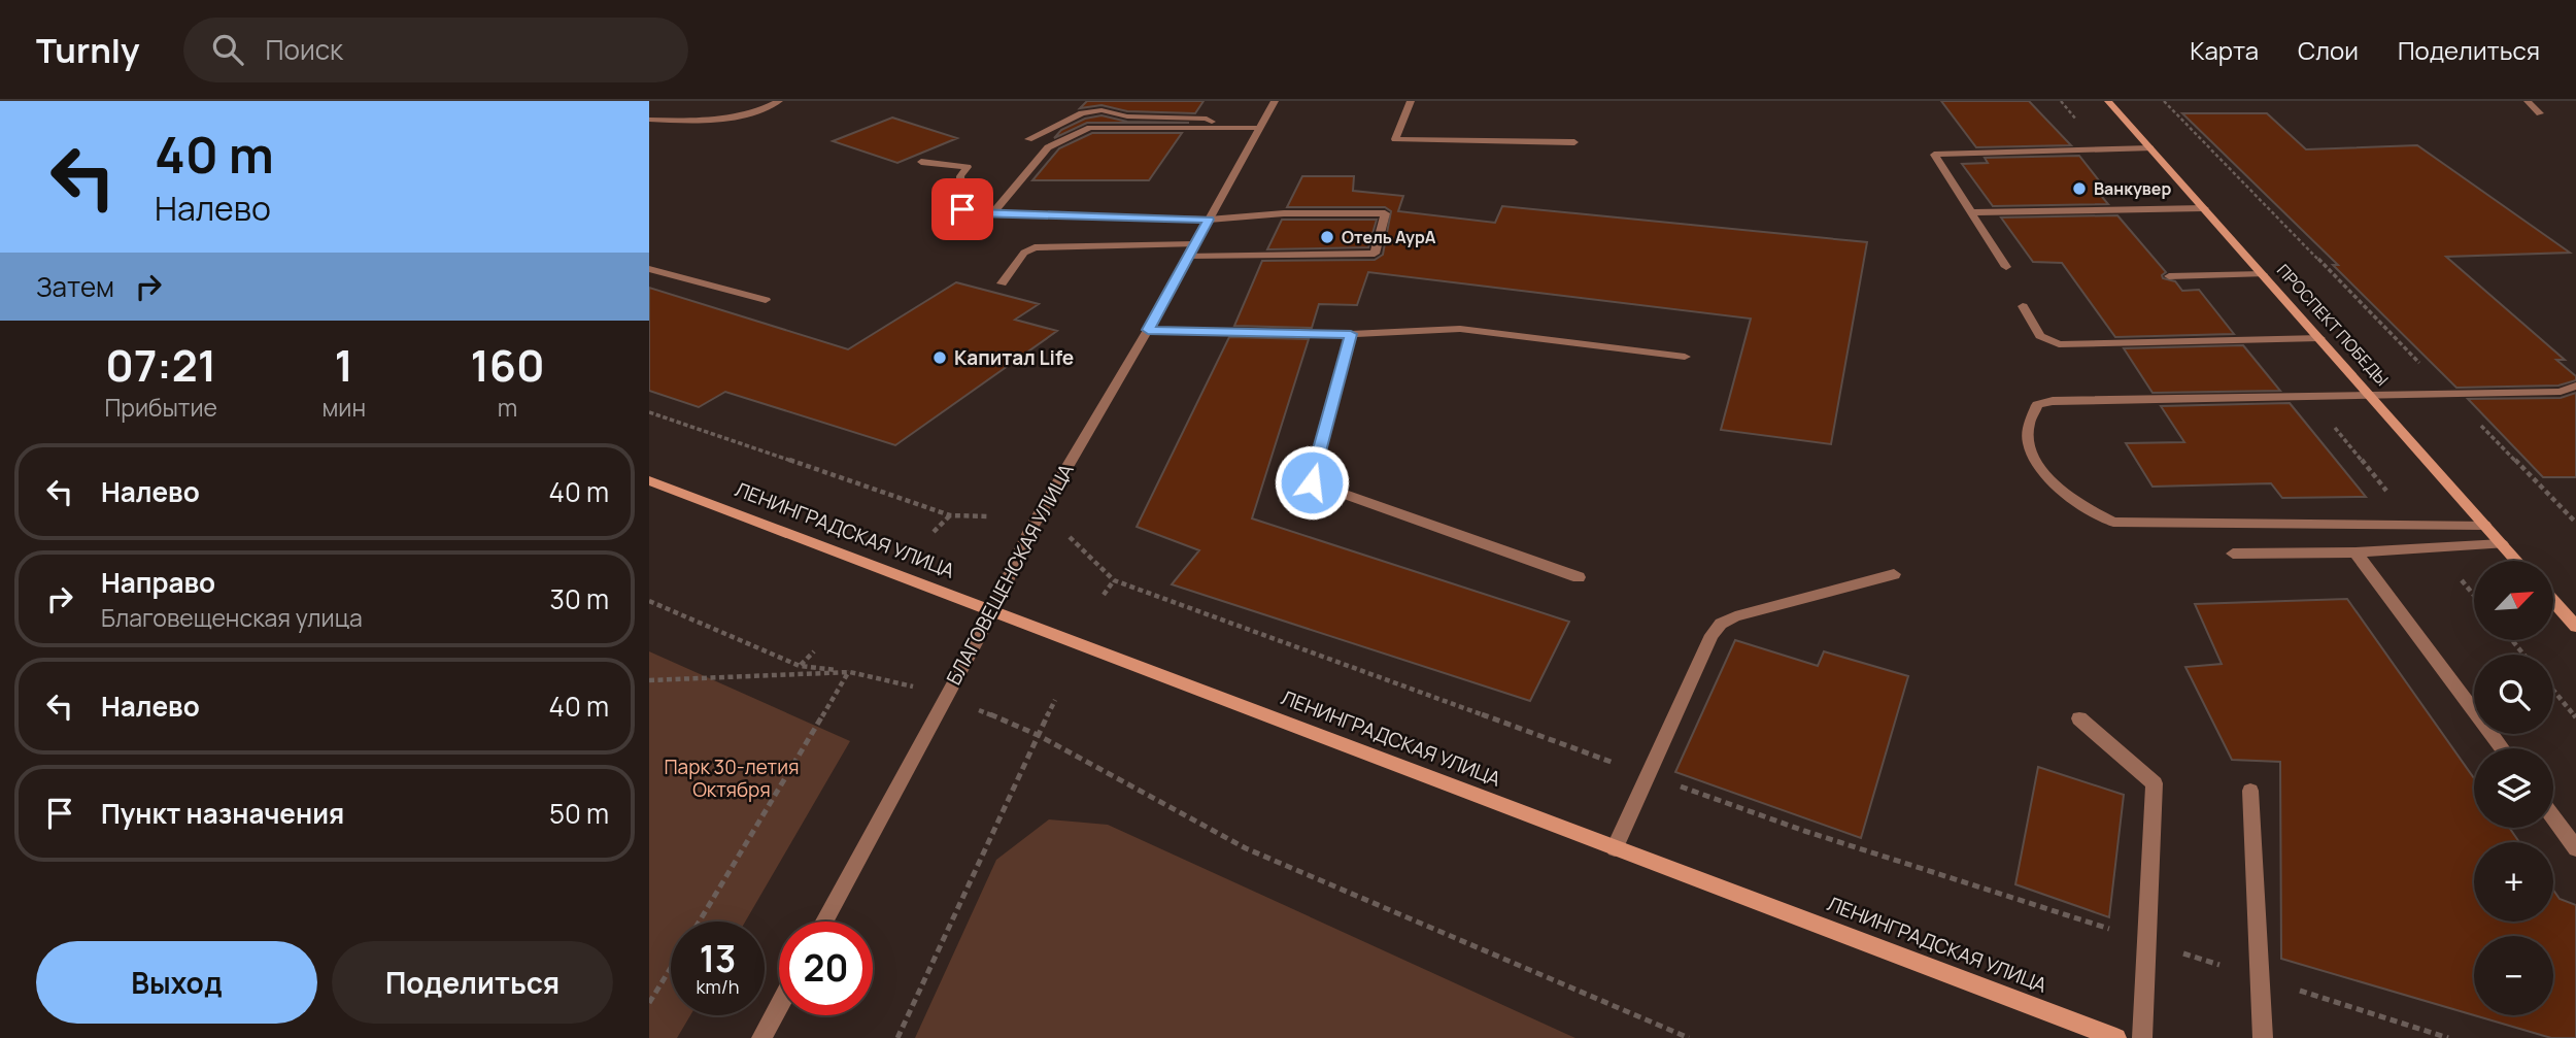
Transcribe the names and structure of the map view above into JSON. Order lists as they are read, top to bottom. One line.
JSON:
{"streets":{"main road":["ПРОСПЕКТ ПОБЕДЫ","ЛЕНИНГРАДСКАЯ УЛИЦА"],"street":["БЛАГОВЕЩЕНСКАЯ УЛИЦА"]},"crossings":[["ЛЕНИНГРАДСКАЯ УЛИЦА","БЛАГОВЕЩЕНСКАЯ УЛИЦА"]],"parks":["Парк 30-летия Октября"],"places":["Ванкувер","Отель АурА","Капитал Life"],"north":"top right","page":{"header":"Turnly","search":"Поиск","nav":["Карта","Слои","Поделиться"],"turn":["40 m","Налево"],"then":"Затем","eta":["07:21","Прибытие","1","мин","160","m"],"list":[{"name":"Налево","value":"40 m"},{"name":"Направо","note":"Благовещенская улица","value":"30 m"},{"name":"Налево","value":"40 m"},{"name":"Пункт назначения","value":"50 m"}],"map_buttons":["+","−"],"speed":"13 km/h","limit":"20","buttons":["Выход","Поделиться"]}}
